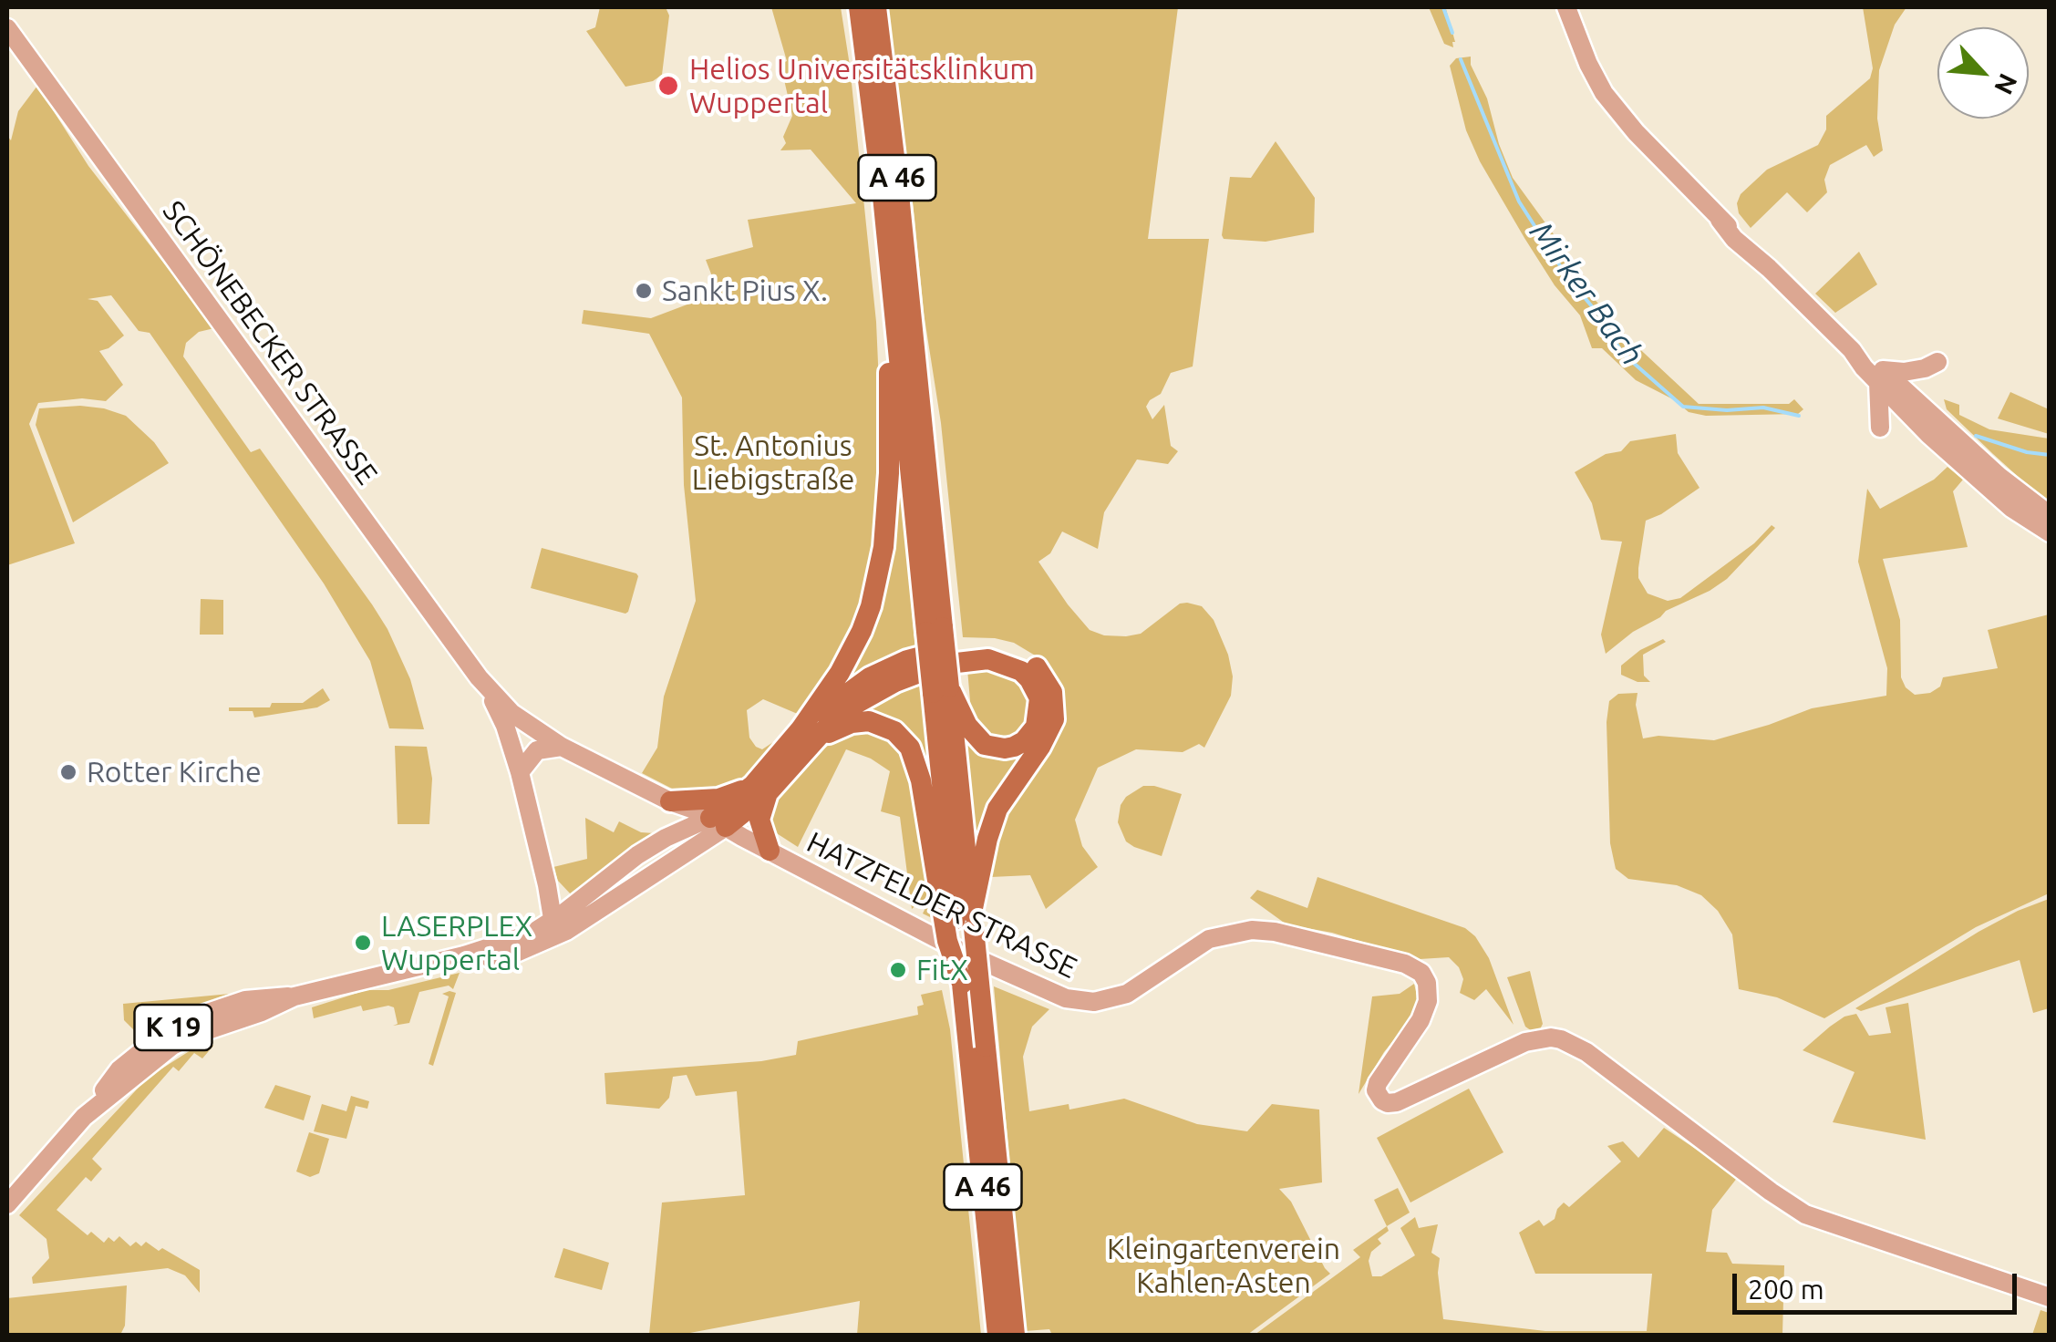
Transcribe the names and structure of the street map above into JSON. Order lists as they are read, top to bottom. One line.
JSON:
{"streets":{"highway":["A 46"],"main road":["SCHÖNEBECKER STRASSE","HATZFELDER STRASSE","K 19"]},"crossings":[["SCHÖNEBECKER STRASSE","K 19"],["HATZFELDER STRASSE","K 19"]],"water":["Mirker Bach"],"parks":["St. Antonius Liebigstraße","Kleingartenverein Kahlen-Asten"],"places":["Helios Universitätsklinkum Wuppertal","Sankt Pius X.","Rotter Kirche","LASERPLEX Wuppertal","FitX"],"scale_bar":"200 m","north":"bottom right"}
